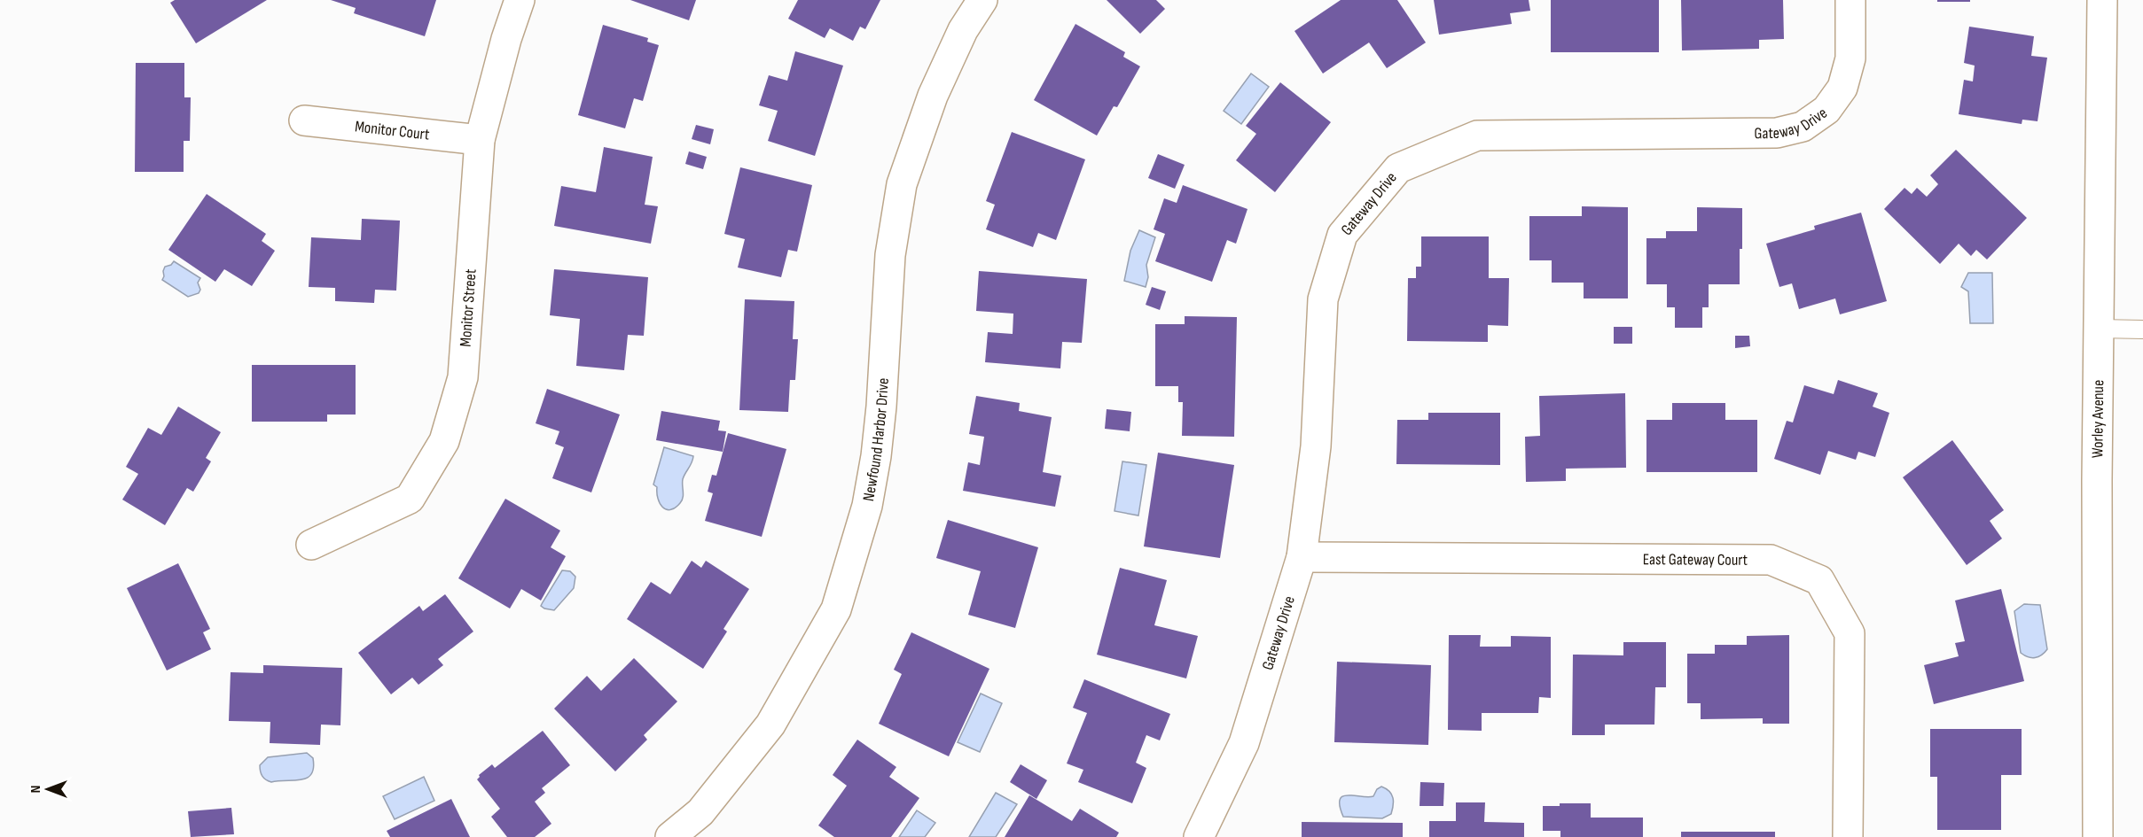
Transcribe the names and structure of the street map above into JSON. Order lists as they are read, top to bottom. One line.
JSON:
{"streets":{"street":["Gateway Drive","Monitor Court","Monitor Street","Worley Avenue","Newfound Harbor Drive","East Gateway Court"]},"crossings":[["Gateway Drive","East Gateway Court"],["Monitor Court","Monitor Street"]],"north":"left"}
